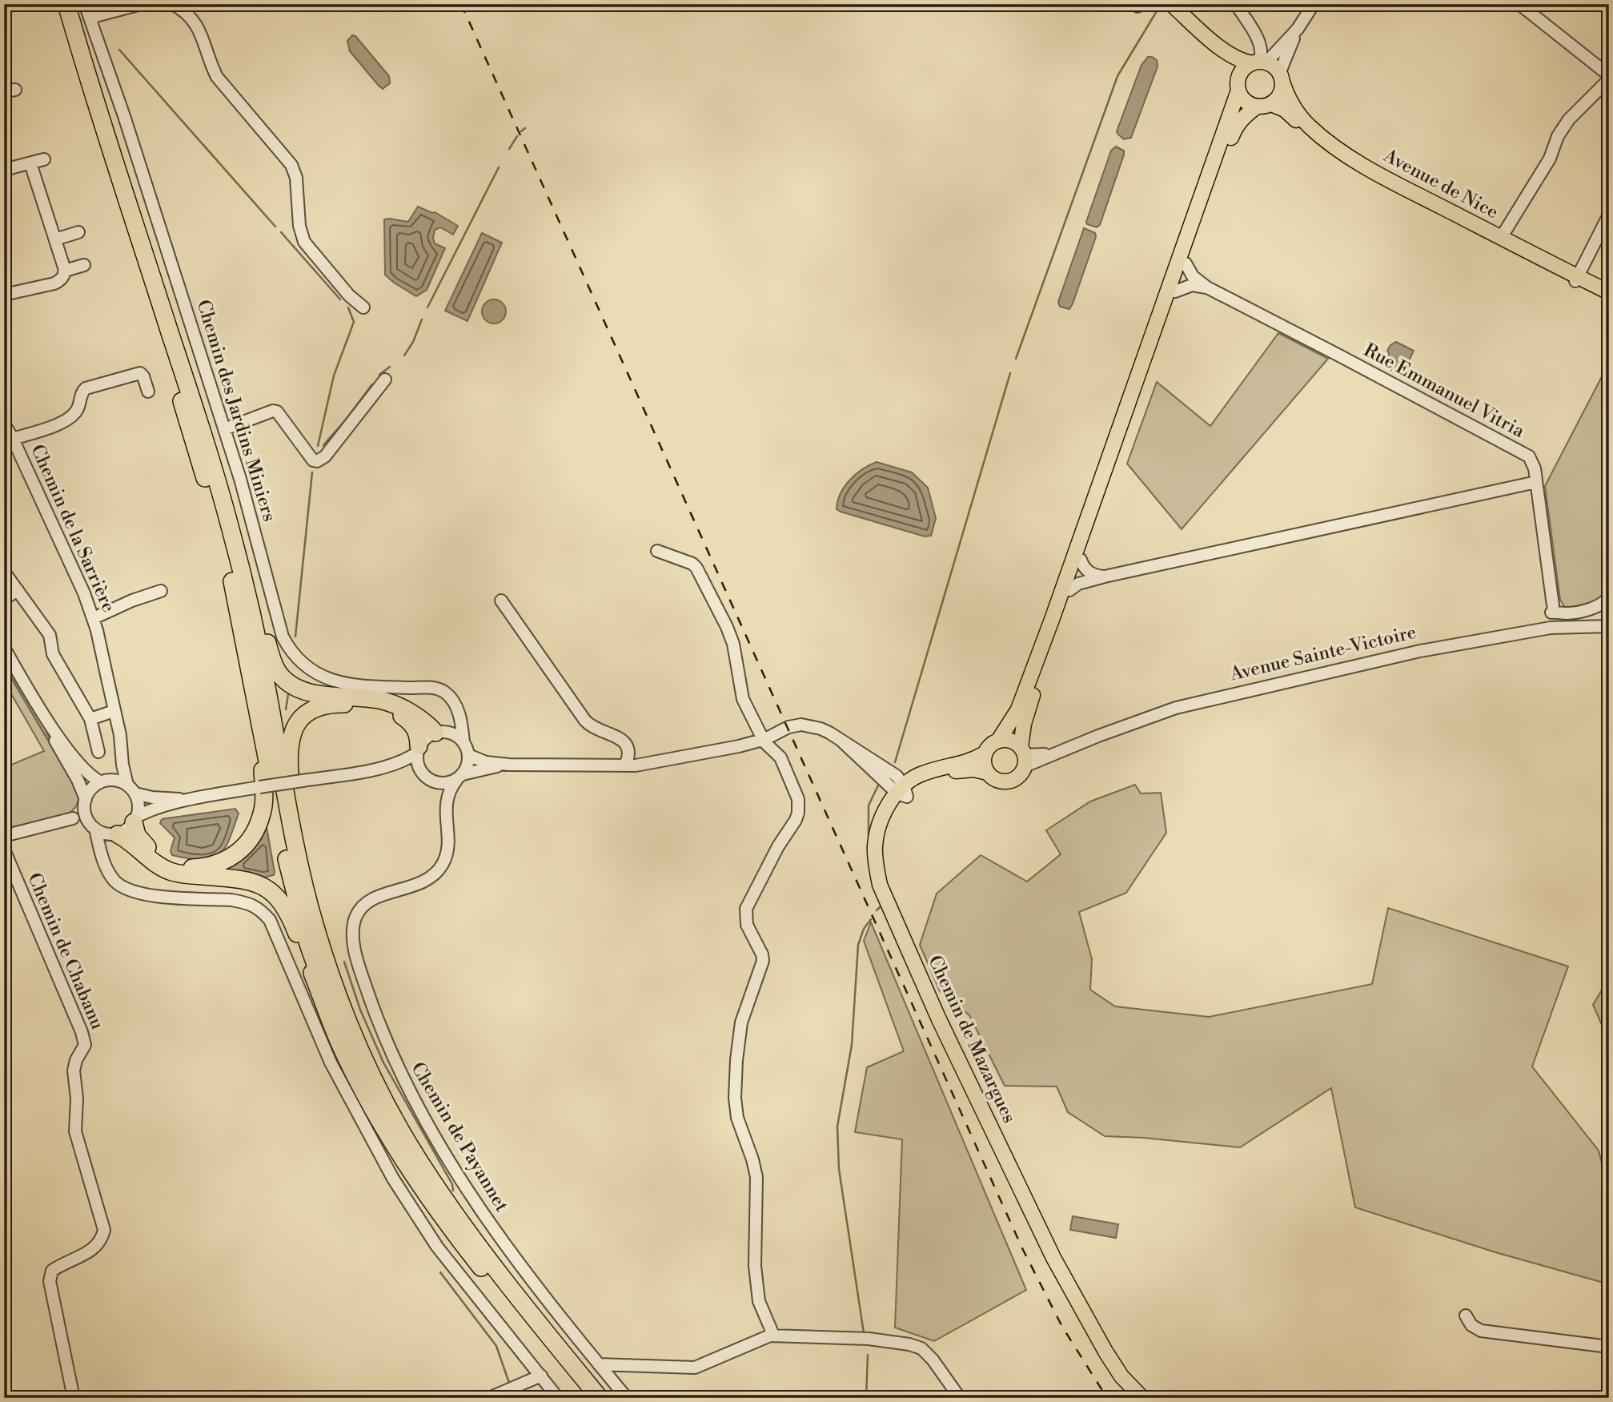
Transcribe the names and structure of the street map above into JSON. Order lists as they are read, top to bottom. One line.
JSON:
{"streets":{"main road":["Avenue de Nice","Chemin de Mazargues"],"street":["Rue Emmanuel Vitria","Chemin des Jardins Miniers","Chemin de la Sarrière","Avenue Sainte-Victoire","Chemin de Chabanu","Chemin de Payannet"]}}
